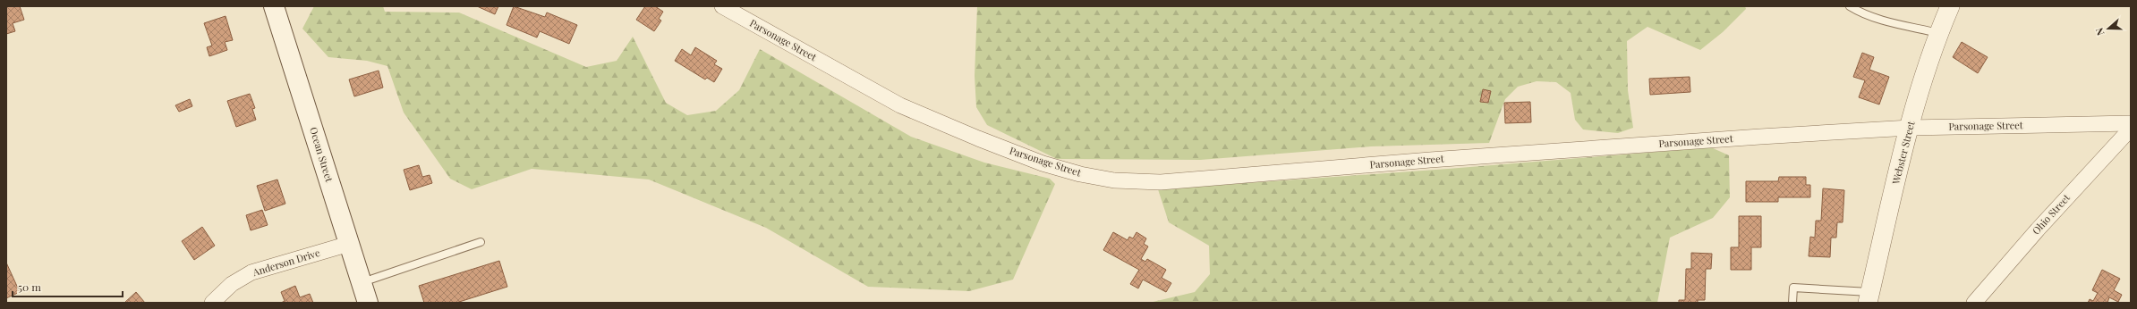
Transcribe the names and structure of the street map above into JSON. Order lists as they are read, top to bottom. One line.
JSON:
{"streets":{"main road":["Ocean Street"],"street":["Parsonage Street","Webster Street","Ohio Street","Anderson Drive"]},"crossings":[["Parsonage Street","Webster Street"],["Ocean Street","Anderson Drive"]],"scale_bar":"50 m","north":"left"}
